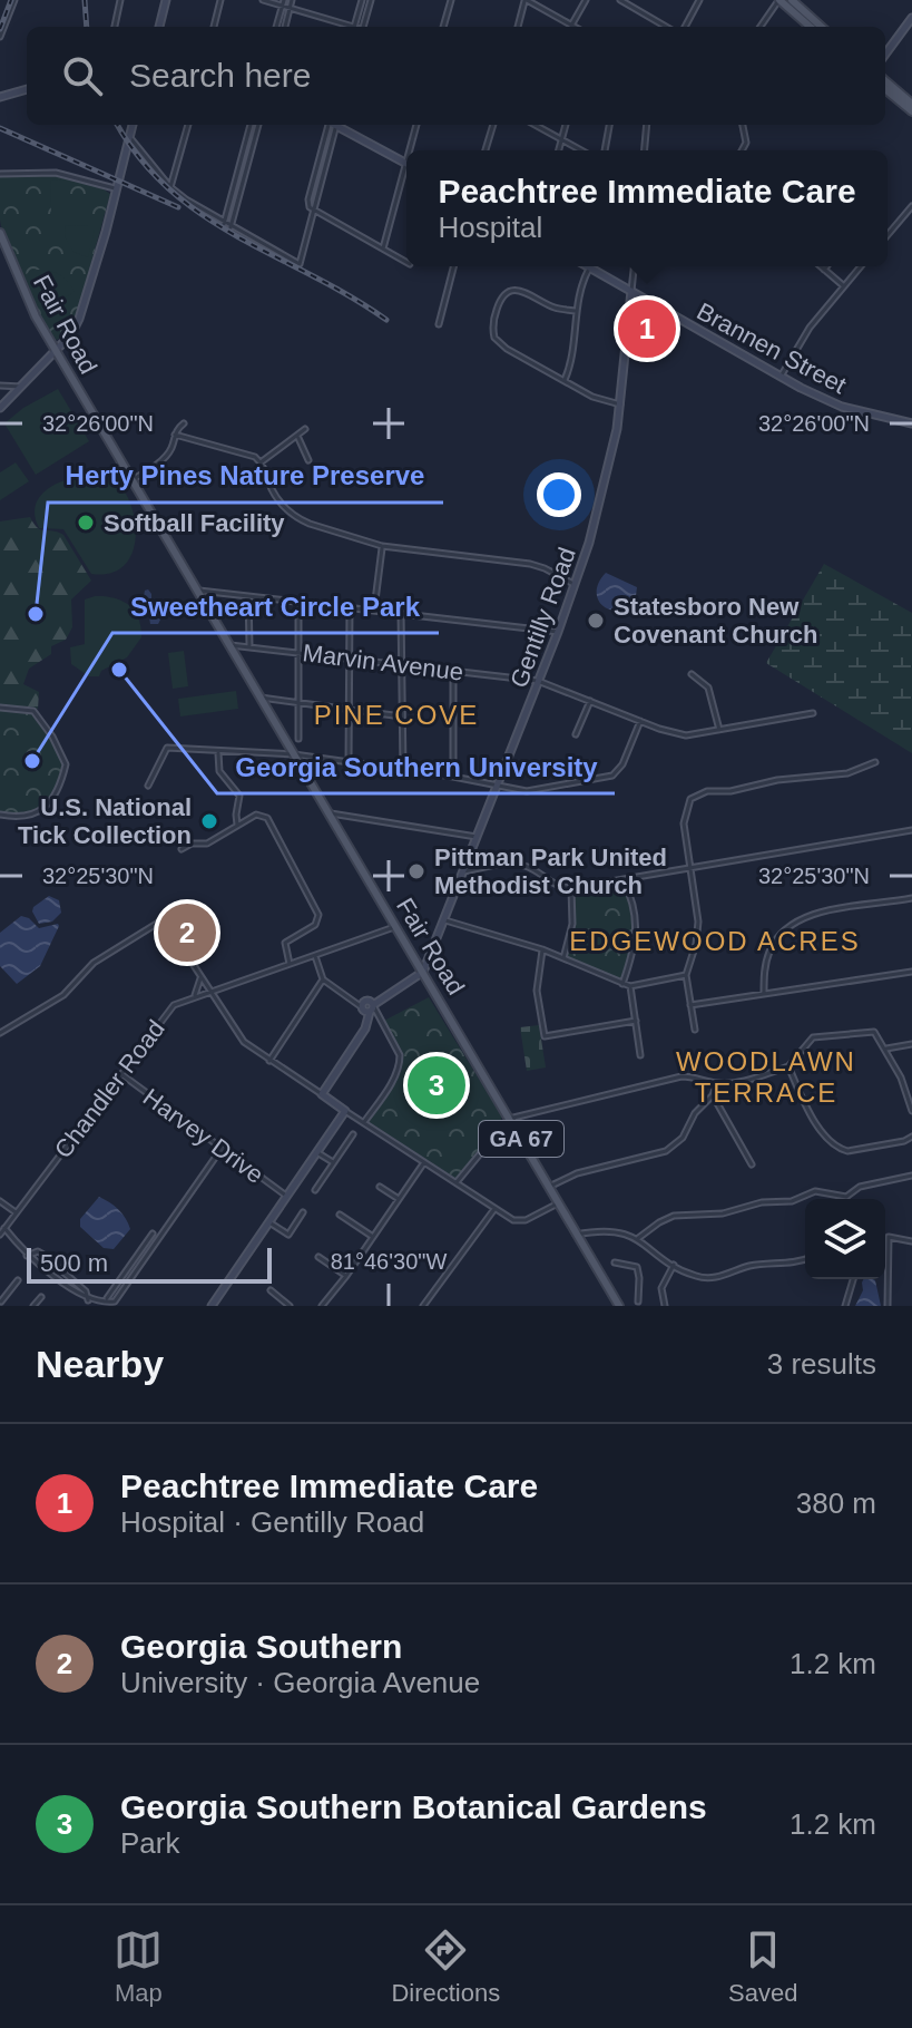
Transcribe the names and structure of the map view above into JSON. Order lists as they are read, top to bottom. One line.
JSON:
{"streets":{"main road":["Fair Road","GA 67"],"street":["Brannen Street","Gentilly Road","Marvin Avenue","Chandler Road","Harvey Drive"]},"crossings":[["Fair Road","Gentilly Road"],["Fair Road","Marvin Avenue"],["Fair Road","Chandler Road"],["Brannen Street","Gentilly Road"],["Gentilly Road","Marvin Avenue"],["Chandler Road","Harvey Drive"]],"districts":["PINE COVE","EDGEWOOD ACRES","WOODLAWN TERRACE"],"places":["Softball Facility","Herty Pines Nature Preserve","Statesboro New Covenant Church","Georgia Southern University","Sweetheart Circle Park","U.S. National Tick Collection","Pittman Park United Methodist Church"],"scale_bar":"500 m","page":{"search":"Search here","popup":["Peachtree Immediate Care","Hospital"],"pins":["1","2","3"],"scale":"500 m","heading":["Nearby","3 results"],"list":[{"mark":"1","name":"Peachtree Immediate Care","note":"Hospital · Gentilly Road","value":"380 m"},{"mark":"2","name":"Georgia Southern","note":"University · Georgia Avenue","value":"1.2 km"},{"mark":"3","name":"Georgia Southern Botanical Gardens","note":"Park","value":"1.2 km"}],"nav":["Map","Directions","Saved"]},"coordinates":["32°26'00\"N","32°25'30\"N","81°46'30\"W"]}
